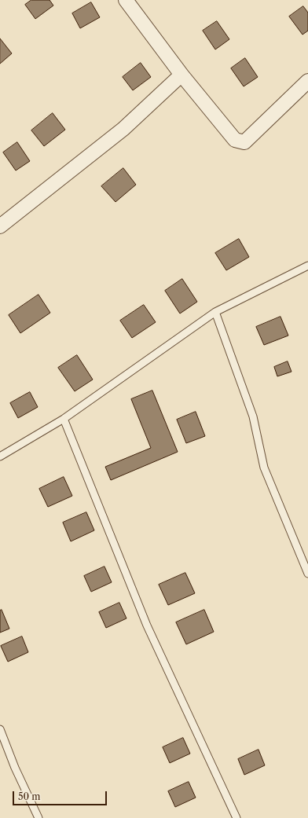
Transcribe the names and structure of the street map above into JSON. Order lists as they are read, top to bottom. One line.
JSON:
{"scale_bar":"50 m"}
